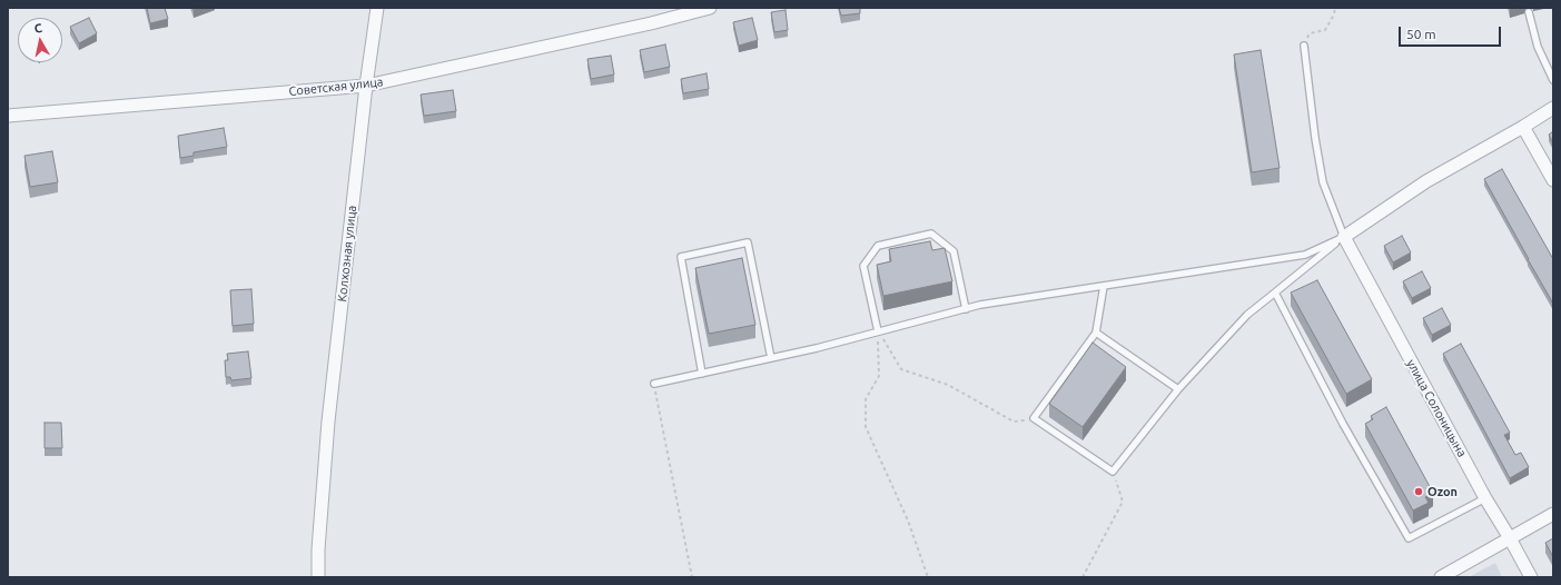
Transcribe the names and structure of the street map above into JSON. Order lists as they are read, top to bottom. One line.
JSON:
{"streets":{"street":["Советская улица","Колхозная улица","улица Солоницына"]},"crossings":[["Советская улица","Колхозная улица"]],"places":["Ozon"],"scale_bar":"50 m","north":"top"}
